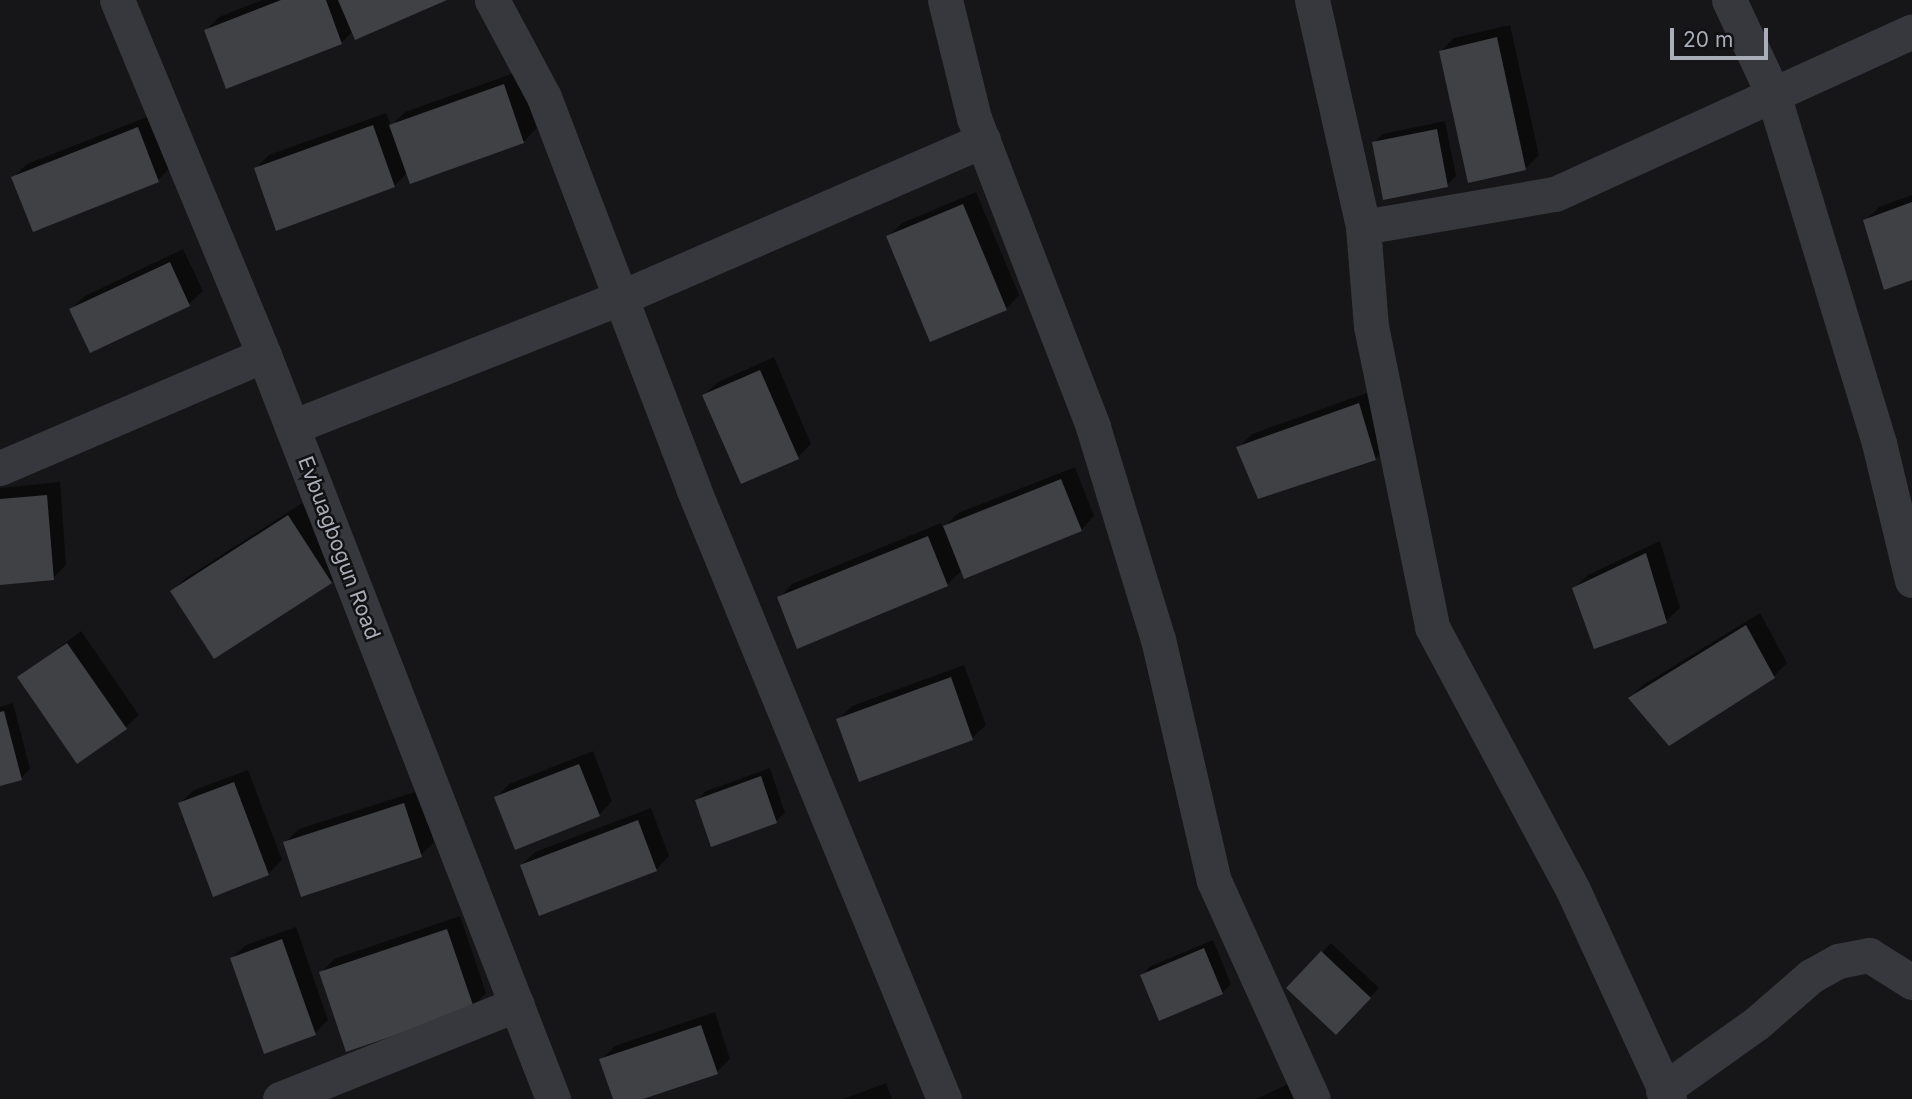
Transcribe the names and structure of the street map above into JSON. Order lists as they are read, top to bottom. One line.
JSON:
{"streets":{"street":["Evbuagbogun Road"]},"scale_bar":"20 m"}
